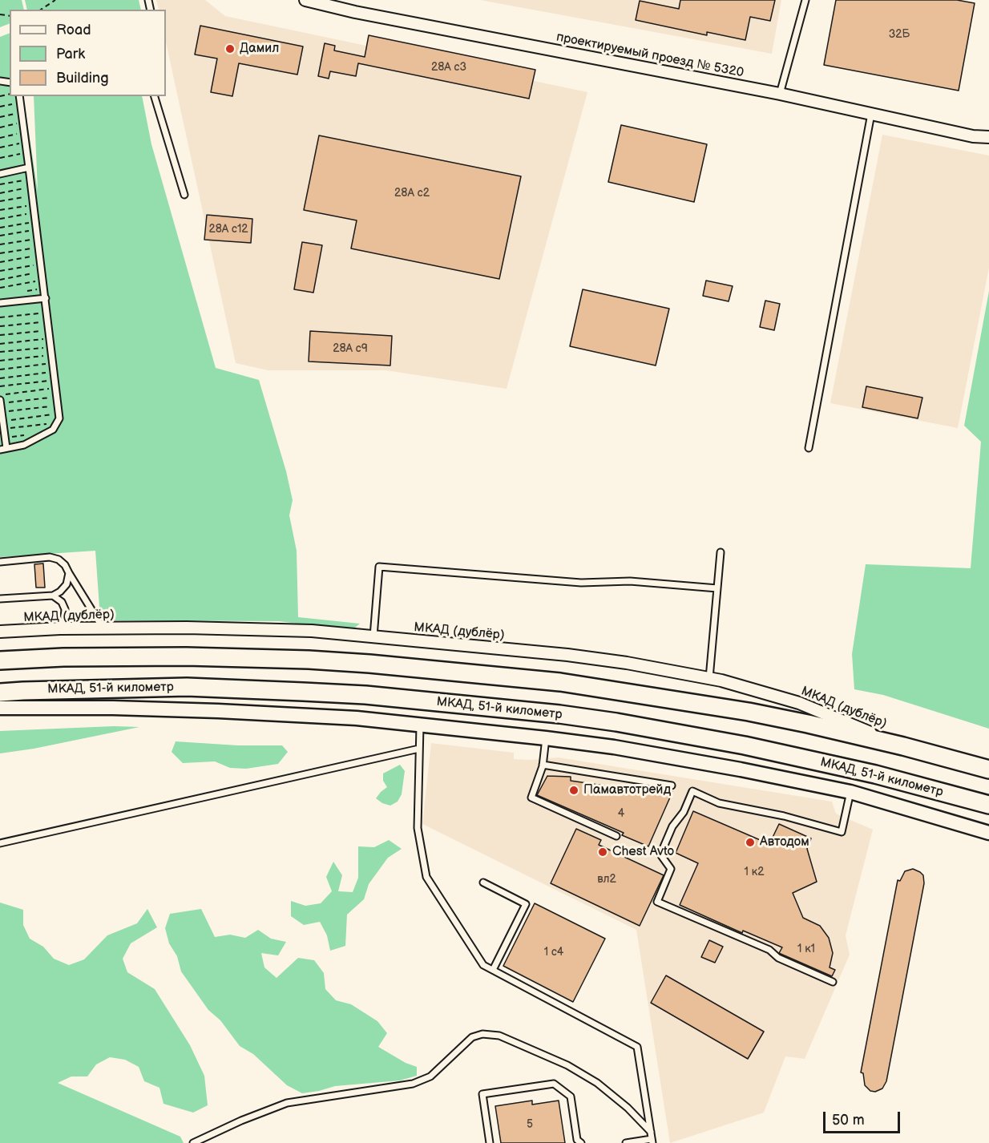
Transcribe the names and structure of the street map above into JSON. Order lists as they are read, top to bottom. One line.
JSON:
{"streets":{"highway":["МКАД, 51-й километр"],"street":["проектируемый проезд № 5320","МКАД (дублёр)"]},"places":["Дамил","Памавтотрейд","Автодом","Chest Avto"],"house_numbers":["32Б","28А с3","28А с2","28А с12","28А с9","4","1 к2","вл2","1 к1","1 с4","5"],"legend":["Road","Park","Building"],"scale_bar":"50 m"}
